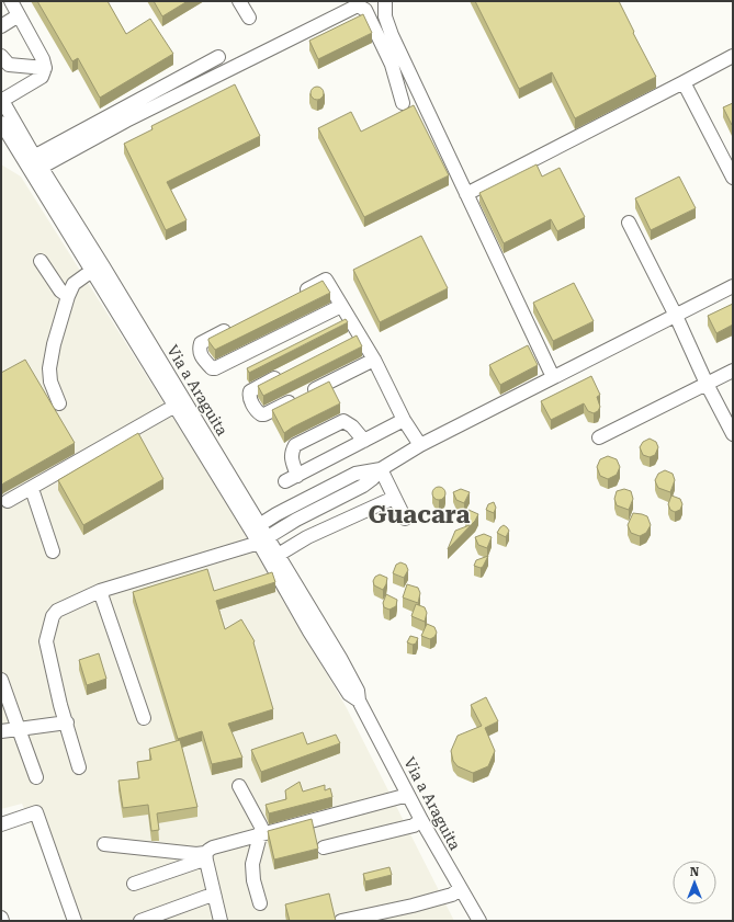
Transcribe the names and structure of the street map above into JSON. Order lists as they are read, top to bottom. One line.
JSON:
{"streets":{"street":["Via a Araguita"]},"districts":["Guacara"],"north":"top"}
